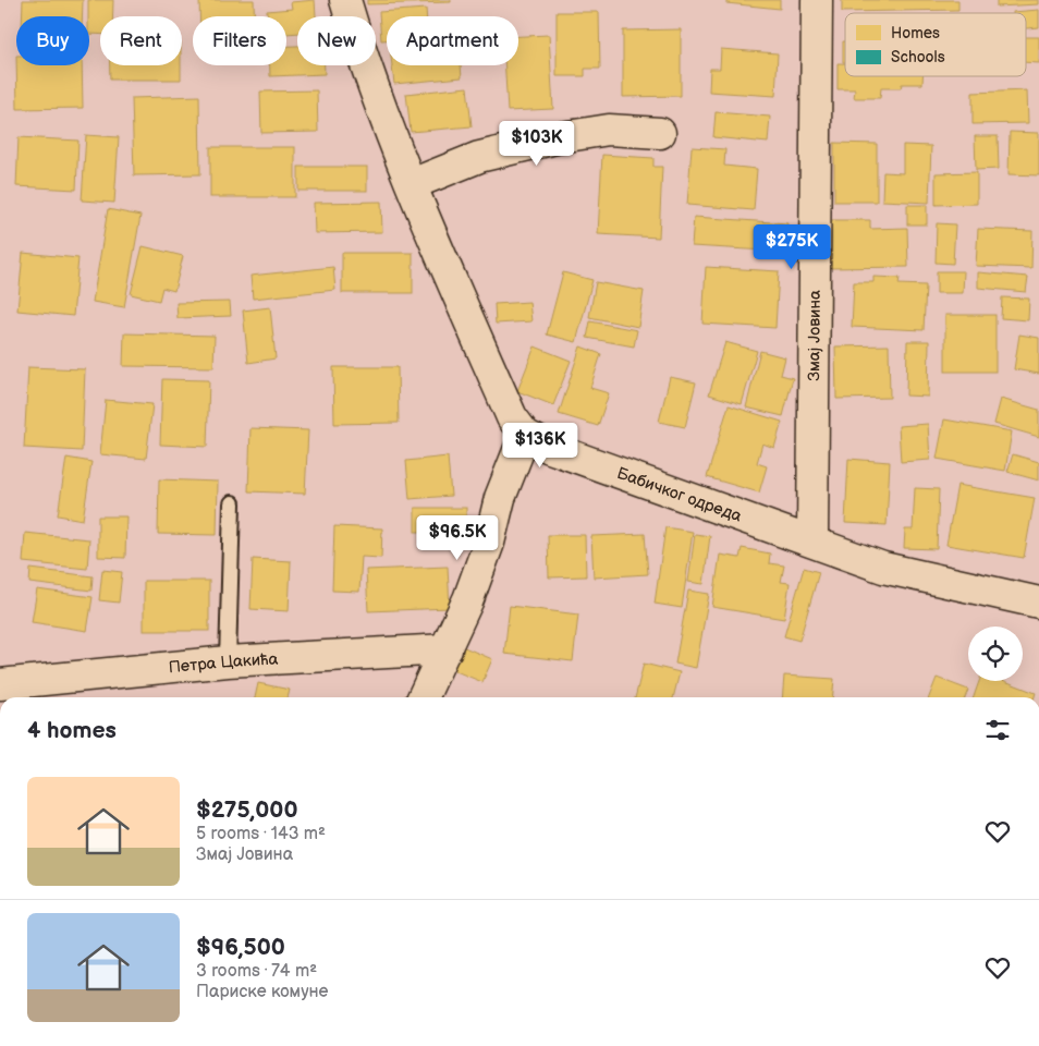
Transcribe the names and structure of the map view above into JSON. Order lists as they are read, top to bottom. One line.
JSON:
{"streets":{"street":["Змај Јовина","Бабичког одреда","Петра Цакића"]},"crossings":[["Змај Јовина","Бабичког одреда"]],"legend":["Homes","Schools"],"page":{"chip":["Buy","Rent","Filters","New","Apartment"],"price":["$103K","$275K","$136K","$96.5K"],"heading":"4 homes","list":[{"name":"$275,000","note":"5 rooms · 143 m² · Змај Јовина"},{"name":"$96,500","note":"3 rooms · 74 m² · Париске комуне"}]}}
